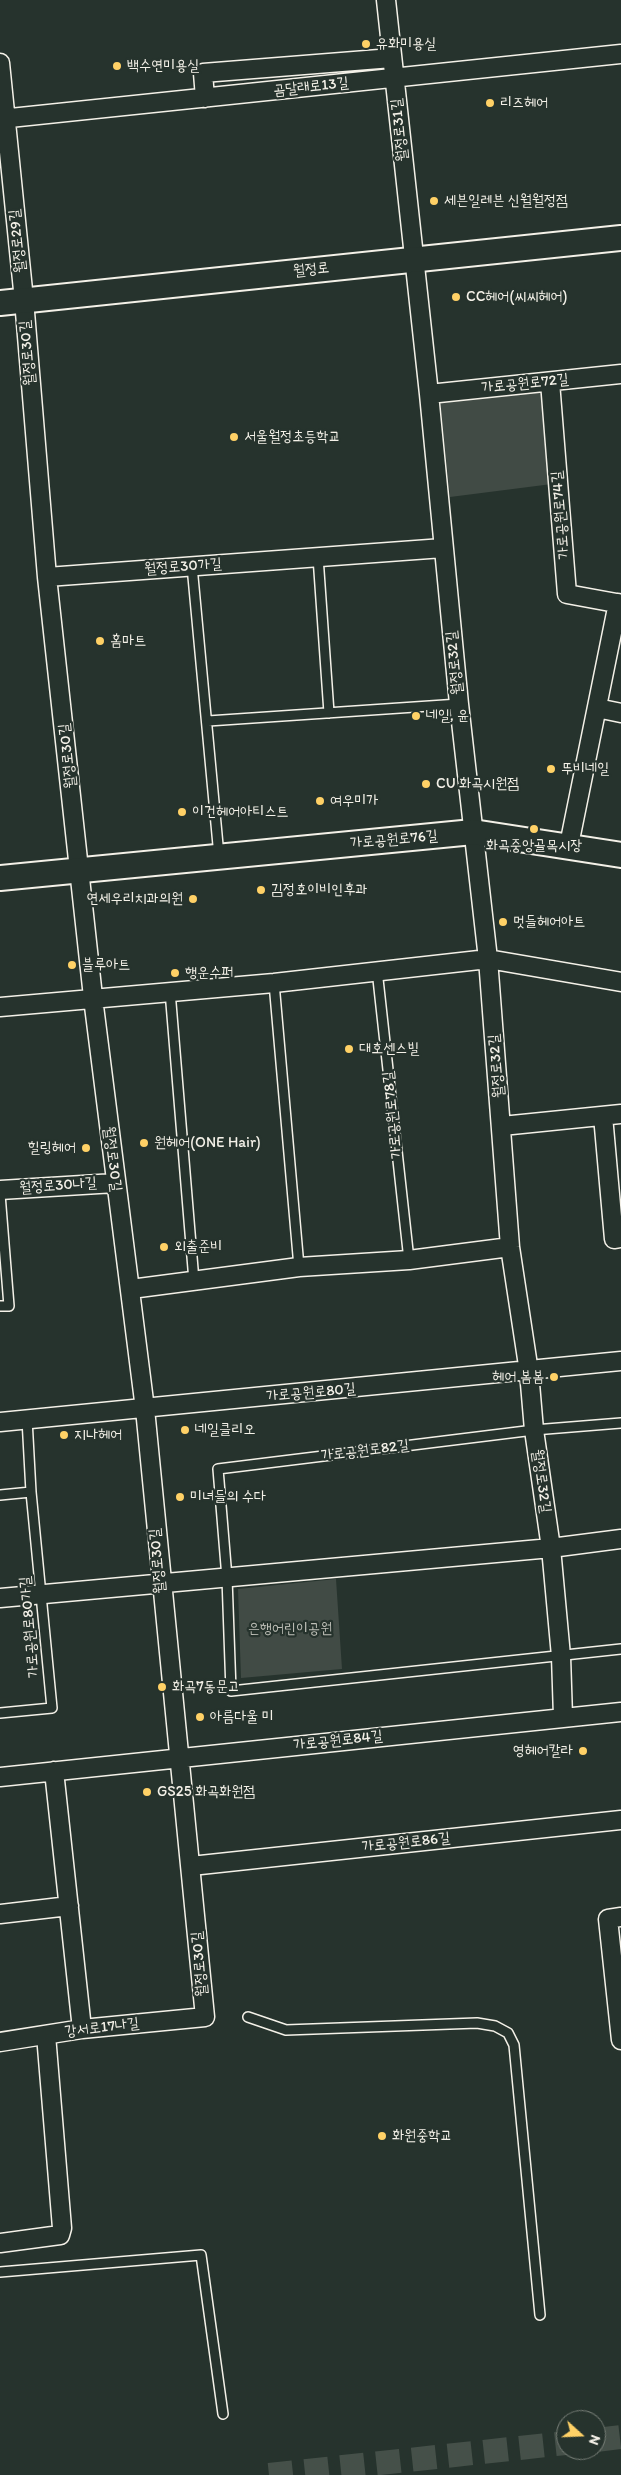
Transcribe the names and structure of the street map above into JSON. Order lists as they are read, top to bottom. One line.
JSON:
{"streets":{"street":["곰달래로13길","월정로31길","월정로29길","월정로","월정로30길","가로공원로72길","가로공원로74길","월정로30가길","월정로32길","가로공원로76길","월정로30나길","가로공원로80길","가로공원로84길","가로공원로86길","강서로17나길"],"lane":["가로공원로78길","가로공원로82길","가로공원로80가길"]},"crossings":[["곰달래로13길","월정로31길"],["곰달래로13길","월정로29길"],["월정로31길","월정로"],["월정로31길","월정로32길"],["월정로29길","월정로"],["월정로29길","월정로30길"],["월정로","월정로30길"],["월정로","월정로32길"],["월정로30길","월정로30가길"],["월정로30길","가로공원로76길"],["월정로30길","월정로30나길"],["월정로30길","가로공원로80길"],["월정로30길","가로공원로84길"],["월정로30길","가로공원로86길"],["월정로30길","강서로17나길"],["가로공원로72길","가로공원로74길"],["가로공원로72길","월정로32길"],["월정로30가길","월정로32길"],["월정로32길","가로공원로76길"],["월정로32길","가로공원로80길"],["월정로32길","가로공원로82길"],["월정로32길","가로공원로84길"],["가로공원로80길","가로공원로80가길"]],"parks":["은행어린이공원"],"places":["유화미용실","백수연미용실","리즈헤어","세븐일레븐 신월월정점","CC헤어(씨씨헤어)","서울월정초등학교","홈마트","네일, 윤","뚜비네일","CU 화곡시원점","여우미가","이건헤어아티스트","화곡중앙골목시장","김정호이비인후과","연세우리치과의원","멋들헤어아트","블루아트","행운수퍼","대호센스빌","원헤어(ONE Hair)","힐링헤어","외출준비","헤어 봄봄","네일클리오","지나헤어","미녀들의 수다","화곡7동문고","아름다울 미","영헤어칼라","GS25 화곡화원점","화원중학교"],"north":"right"}
